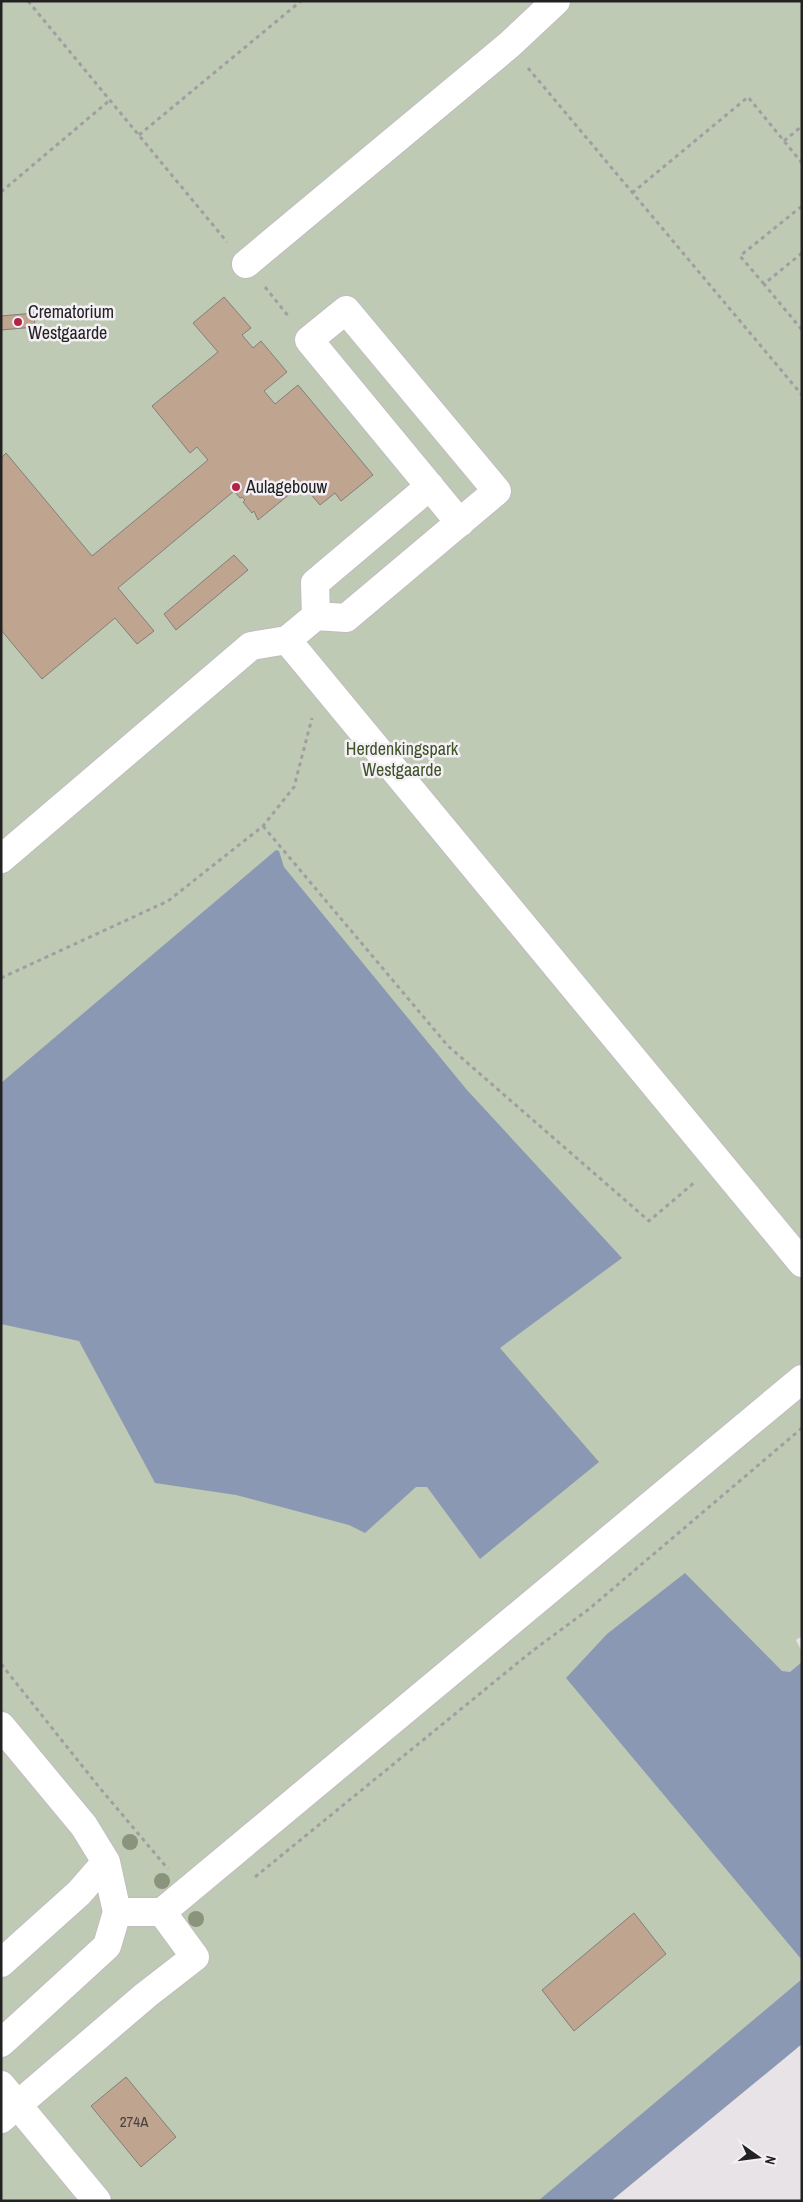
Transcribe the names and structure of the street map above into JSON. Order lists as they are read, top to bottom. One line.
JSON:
{"parks":["Herdenkingspark Westgaarde"],"places":["Crematorium Westgaarde","Aulagebouw"],"house_numbers":["274A"],"north":"right"}
